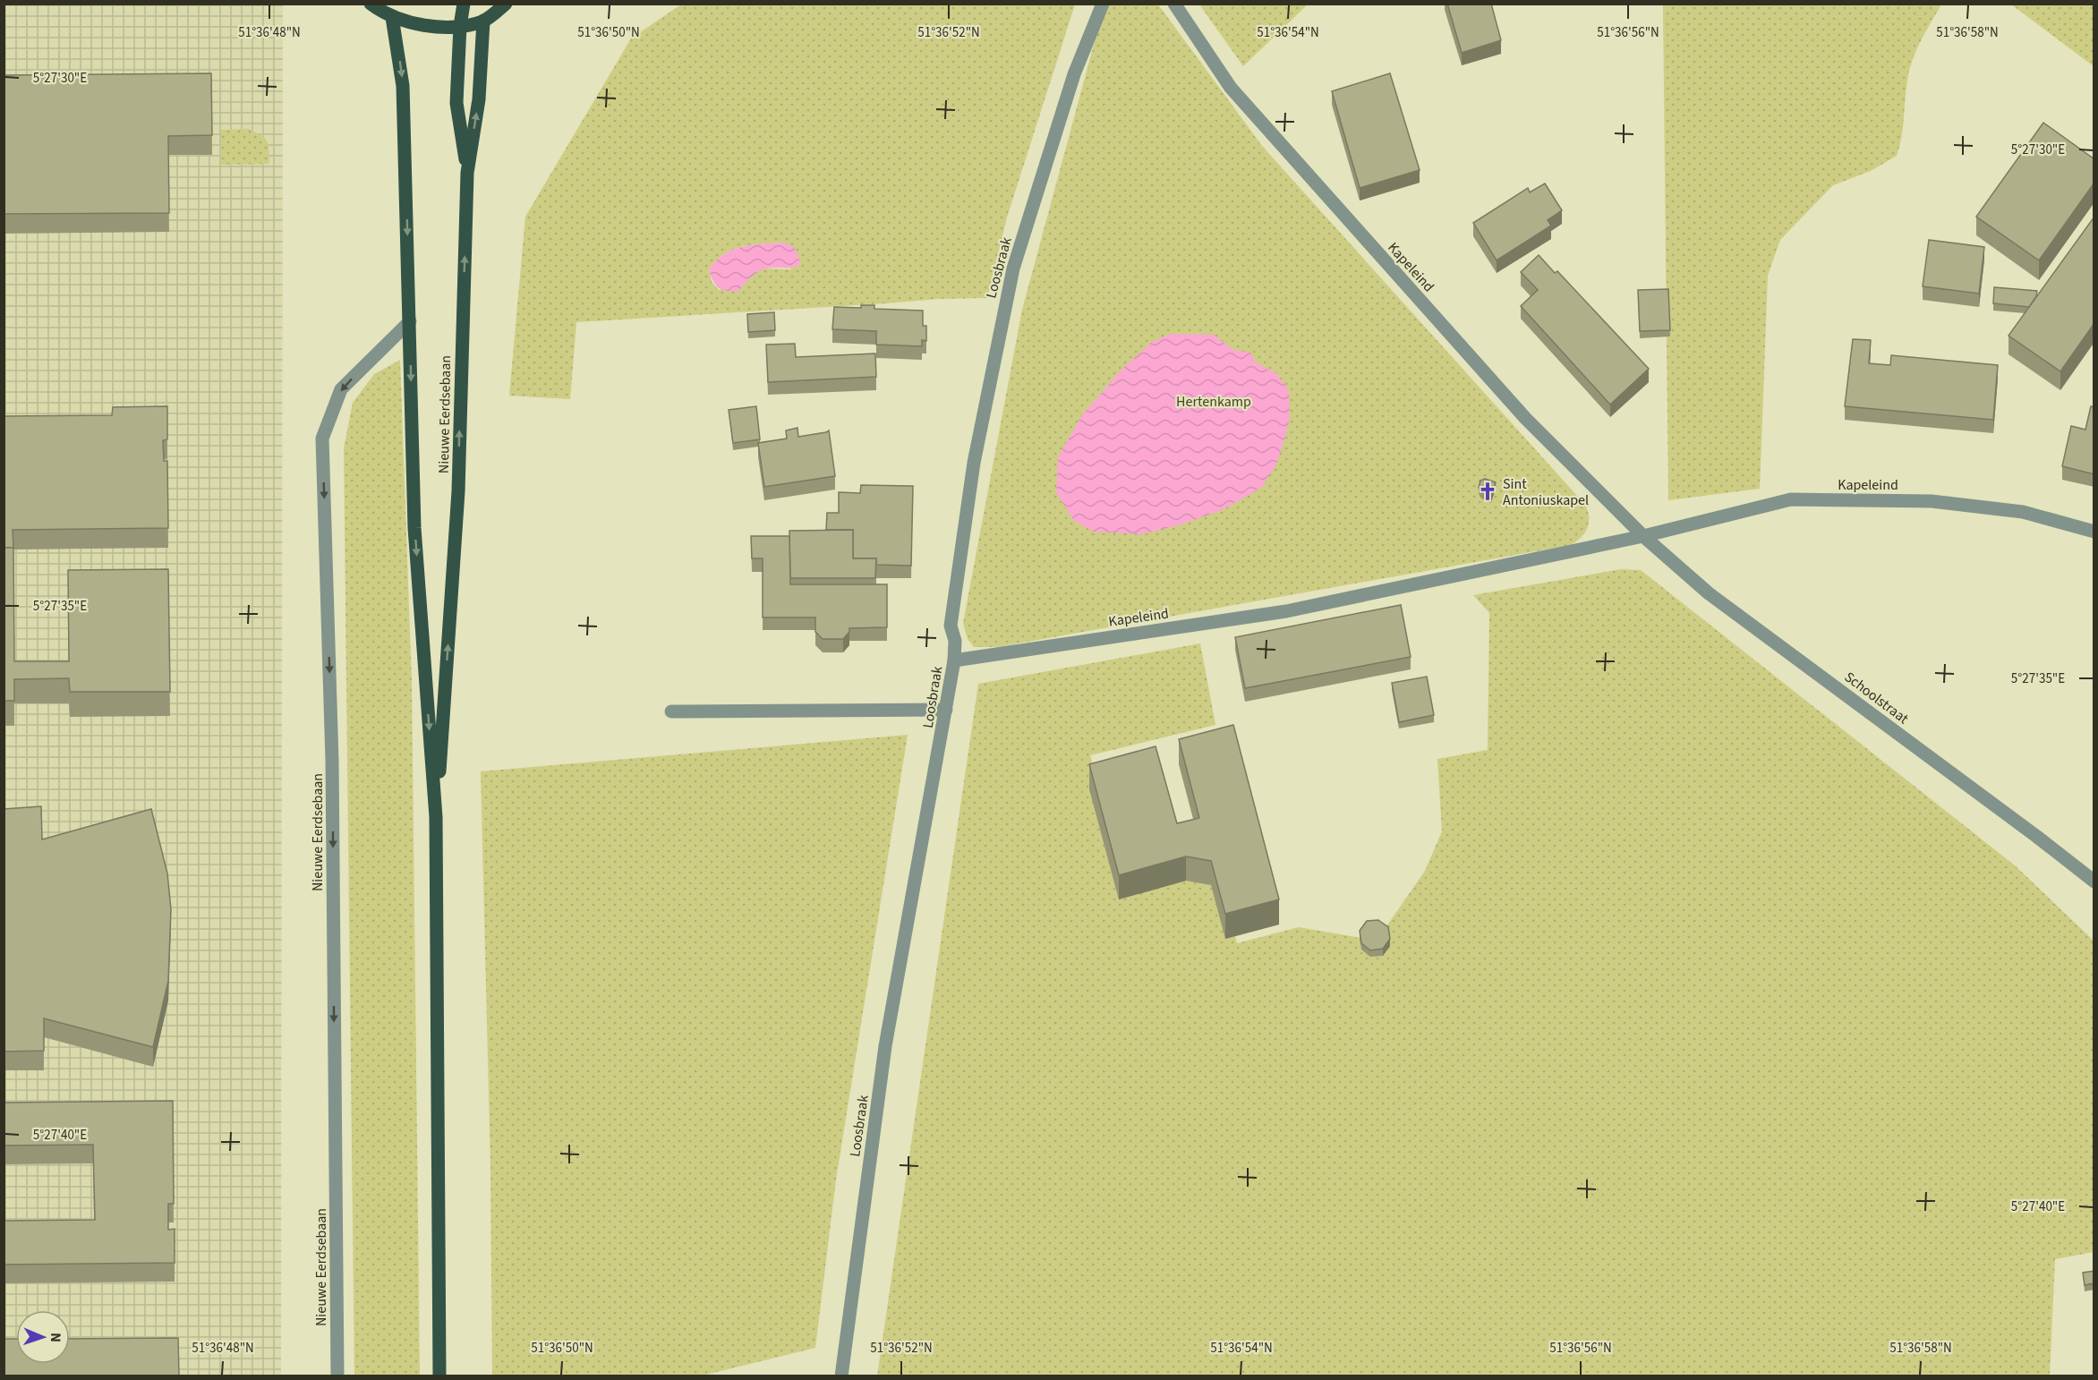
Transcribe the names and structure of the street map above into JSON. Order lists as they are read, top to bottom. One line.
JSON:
{"streets":{"main road":["Nieuwe Eerdsebaan"],"street":["Kapeleind","Loosbraak","Schoolstraat"]},"crossings":[["Kapeleind","Loosbraak"],["Kapeleind","Schoolstraat"]],"parks":["Hertenkamp"],"places":{"church":["Sint Antoniuskapel"]},"north":"right","coordinates":["51°36'48\"N","51°36'50\"N","51°36'52\"N","51°36'54\"N","51°36'56\"N","51°36'58\"N","5°27'30\"E","5°27'35\"E","5°27'40\"E"]}
